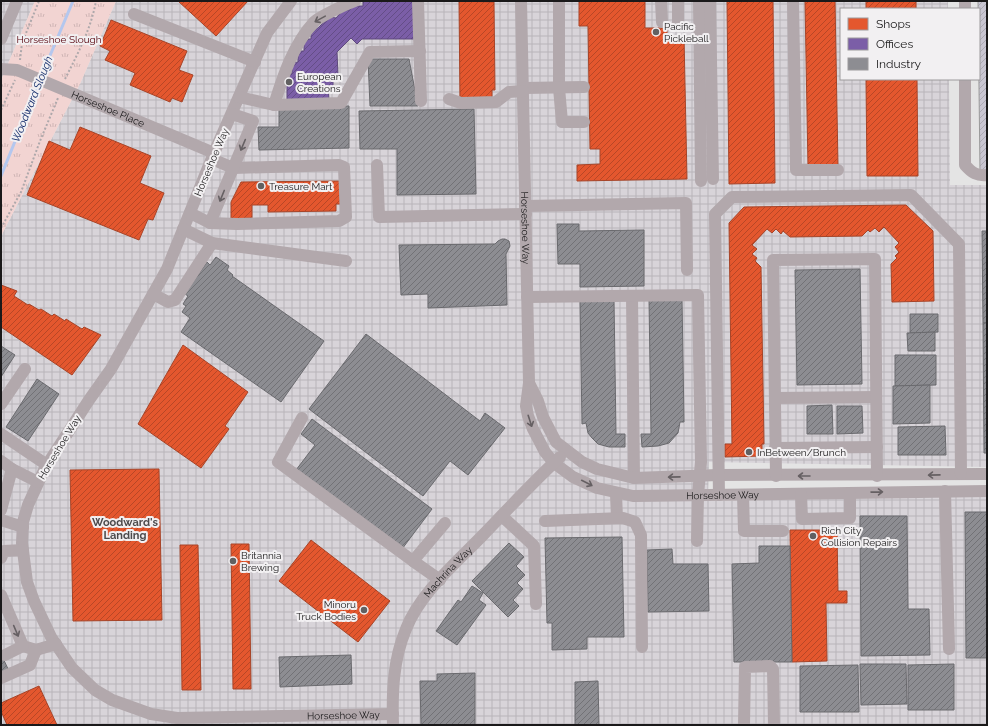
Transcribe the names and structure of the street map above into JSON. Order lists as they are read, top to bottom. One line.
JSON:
{"streets":{"street":["Horseshoe Place","Horseshoe Way","Machrina Way"]},"crossings":[["Horseshoe Place","Horseshoe Way"],["Horseshoe Way","Machrina Way"]],"districts":["Woodward's Landing"],"water":["Woodward Slough"],"parks":["Horseshoe Slough"],"places":["Pacific Pickleball","European Creations","Treasure Mart","InBetween/Brunch","Rich City Collision Repairs","Britannia Brewing","Minoru Truck Bodies"],"legend":["Shops","Offices","Industry"]}
